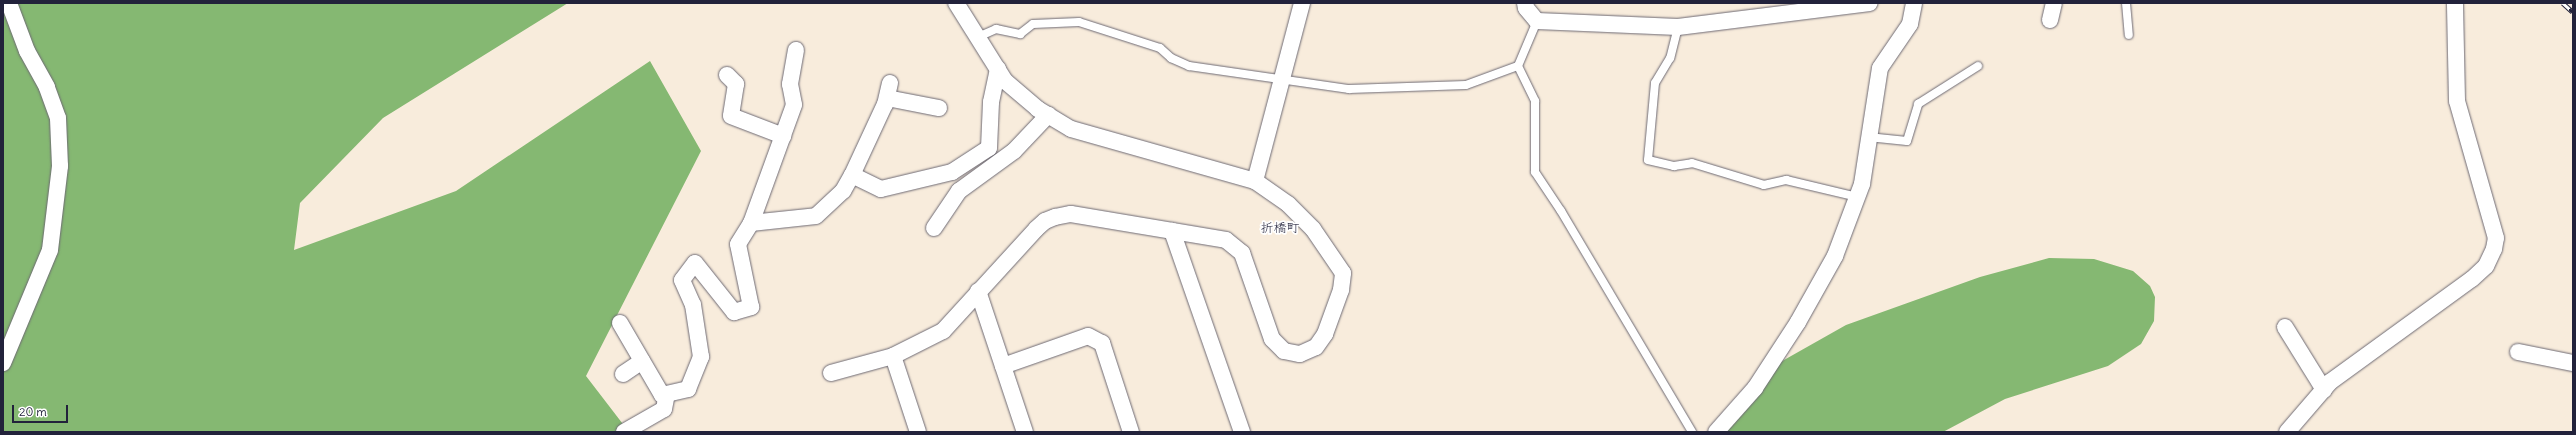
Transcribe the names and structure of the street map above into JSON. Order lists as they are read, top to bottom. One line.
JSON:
{"districts":["折橋町"],"scale_bar":"20 m"}
